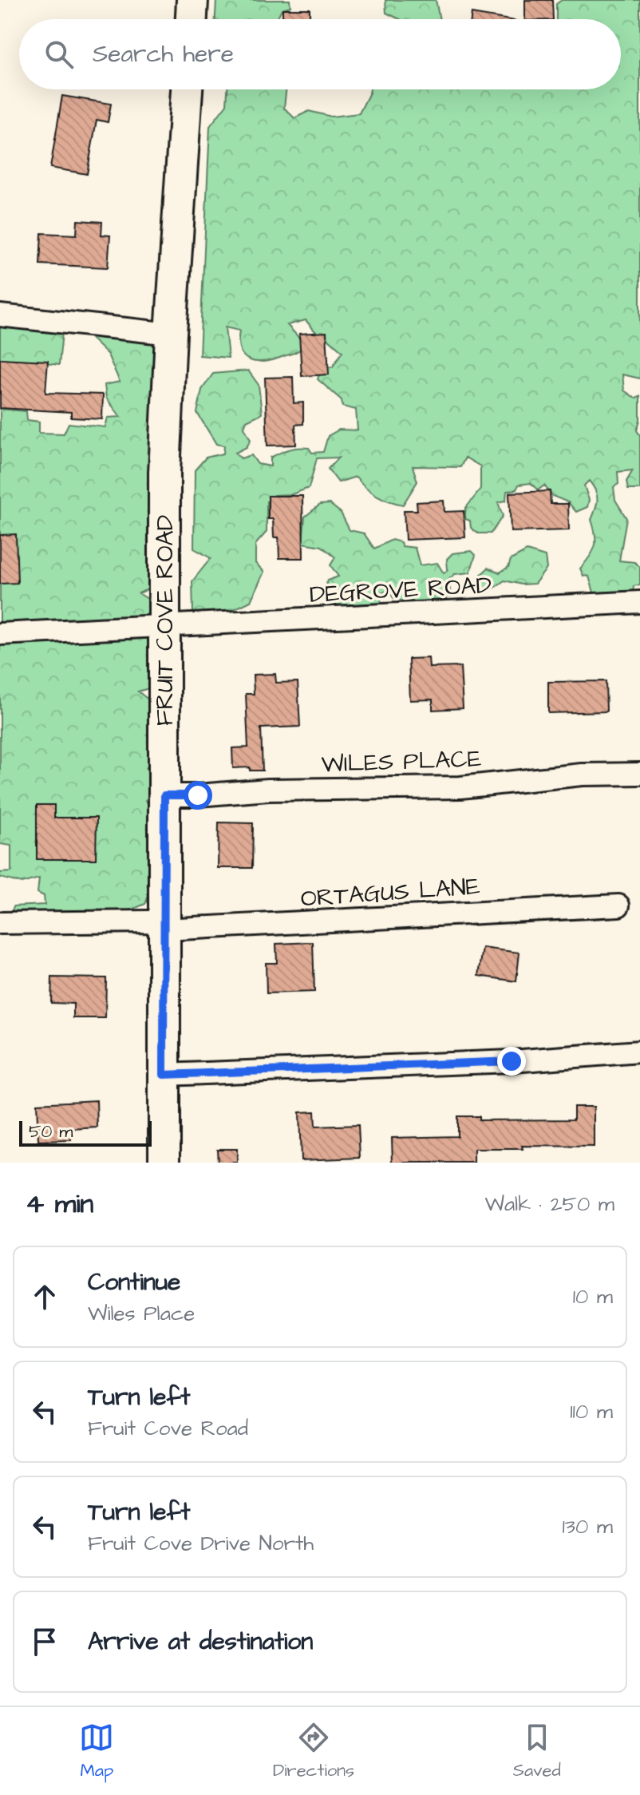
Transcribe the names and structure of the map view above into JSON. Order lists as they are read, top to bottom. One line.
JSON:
{"streets":{"street":["DEGROVE ROAD","FRUIT COVE ROAD","WILES PLACE","ORTAGUS LANE"]},"crossings":[["DEGROVE ROAD","FRUIT COVE ROAD"],["FRUIT COVE ROAD","WILES PLACE"],["FRUIT COVE ROAD","ORTAGUS LANE"]],"scale_bar":"50 m","page":{"search":"Search here","scale":"50 m","heading":["4 min","Walk · 250 m"],"list":[["Continue","Wiles Place","10 m"],["Turn left","Fruit Cove Road","110 m"],["Turn left","Fruit Cove Drive North","130 m"],"Arrive at destination"],"nav":["Map","Directions","Saved"]}}
